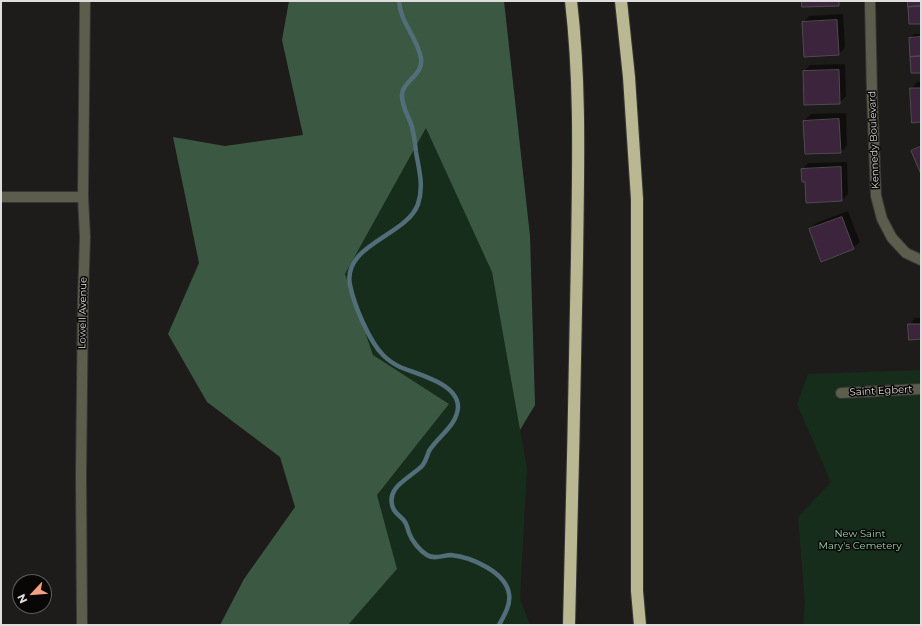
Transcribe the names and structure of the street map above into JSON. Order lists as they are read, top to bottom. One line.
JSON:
{"streets":{"street":["Kennedy Boulevard","Lowell Avenue","Saint Egbert"]},"parks":["New Saint Mary's Cemetery"],"north":"bottom left"}
